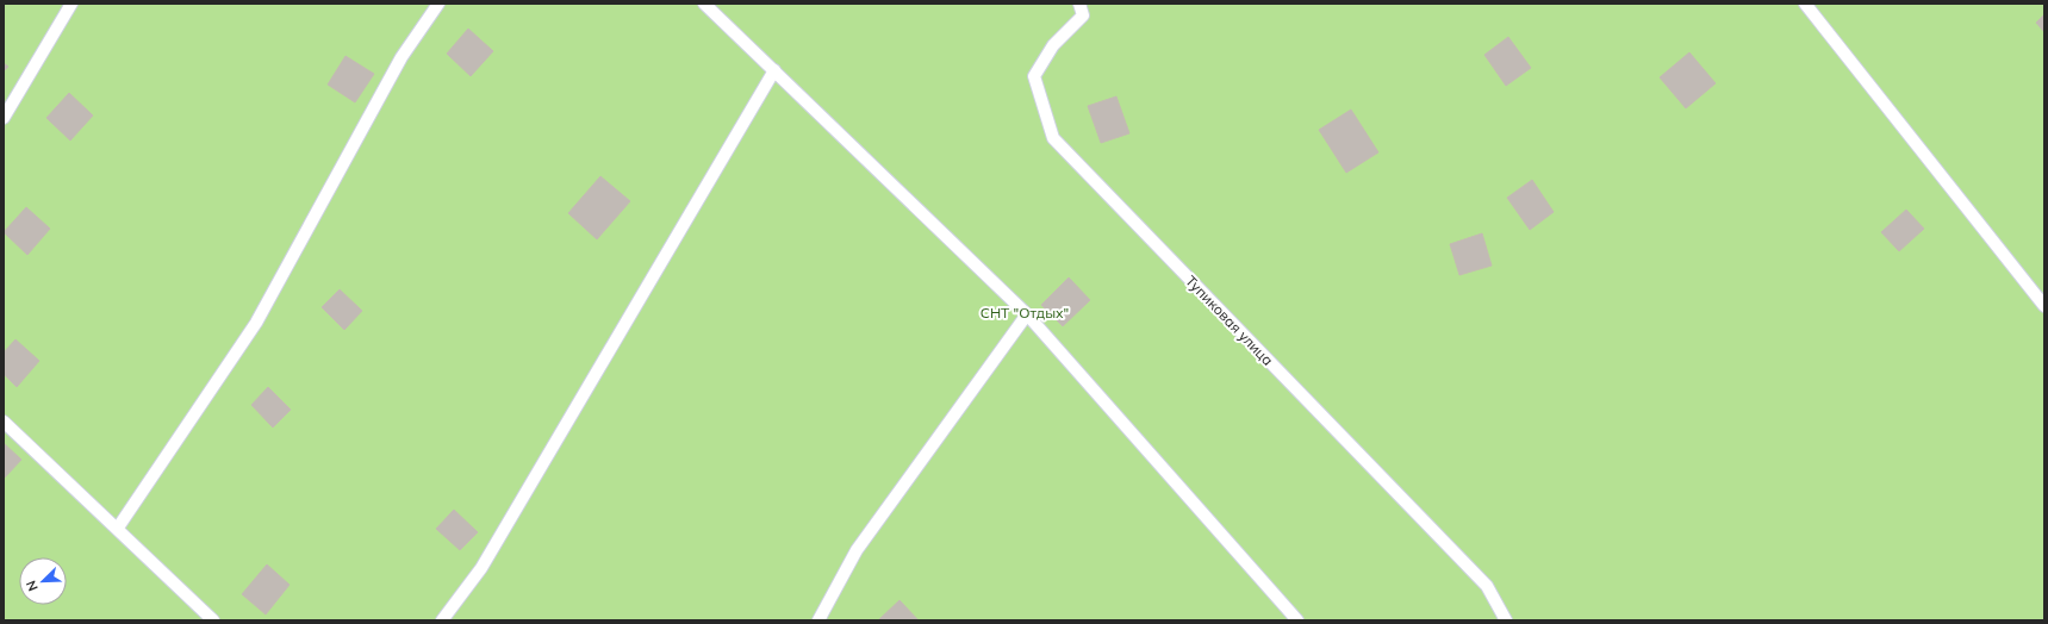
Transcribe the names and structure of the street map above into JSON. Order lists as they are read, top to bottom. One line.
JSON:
{"streets":{"lane":["Тупиковая улица"]},"parks":["СНТ \"Отдых\""],"north":"bottom left"}
